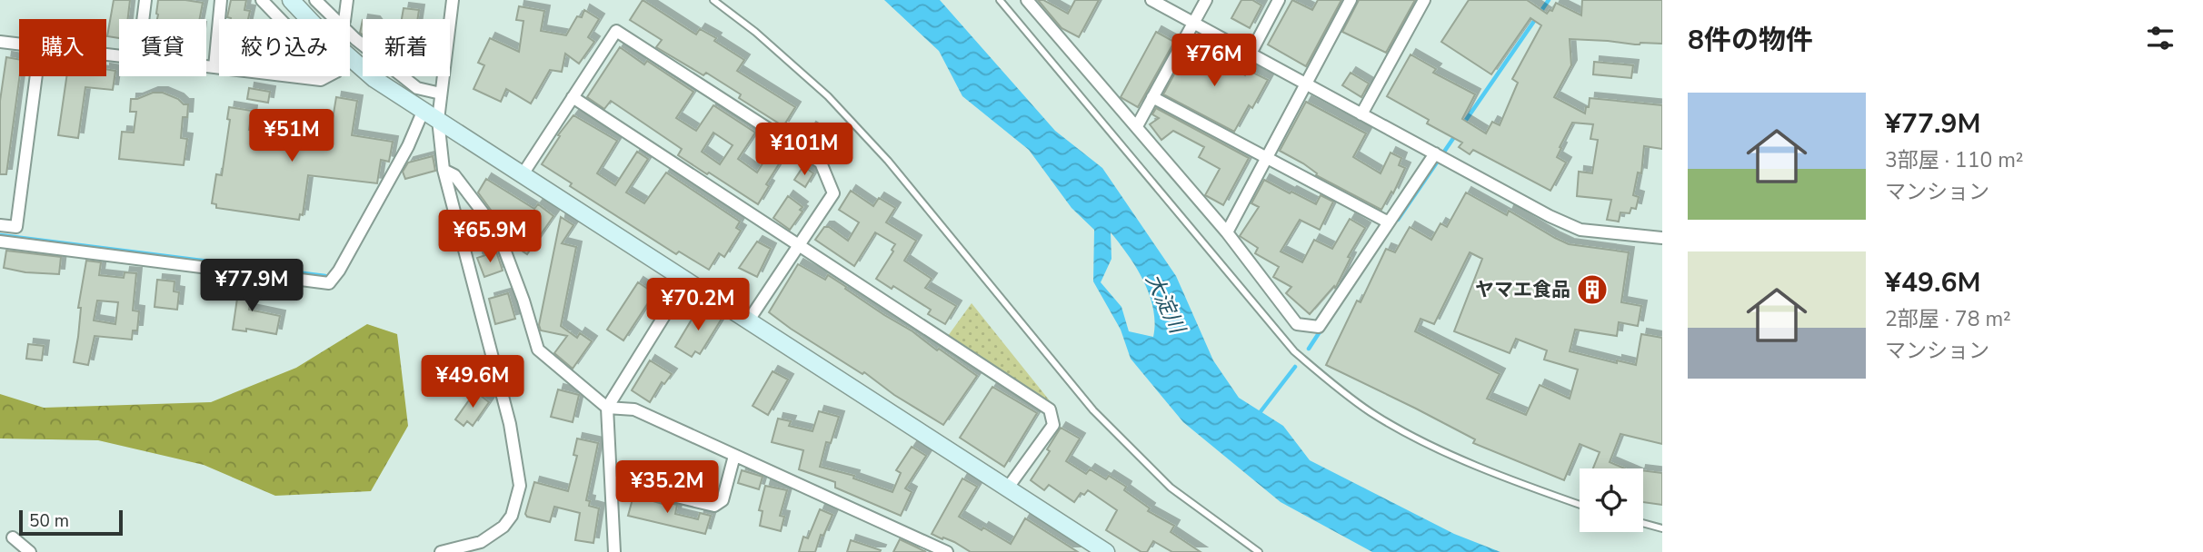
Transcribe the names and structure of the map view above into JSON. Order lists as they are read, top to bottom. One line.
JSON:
{"water":["大淀川"],"places":{"building":["ヤマエ食品"]},"scale_bar":"50 m","page":{"heading":"8件の物件","chip":["購入","賃貸","絞り込み","新着"],"price":["¥76M","¥51M","¥101M","¥65.9M","¥77.9M","¥70.2M","¥49.6M","¥35.2M"],"list":[{"name":"¥77.9M","note":"3部屋 · 110 m² · マンション"},{"name":"¥49.6M","note":"2部屋 · 78 m² · マンション"}],"scale":"50 m"}}
